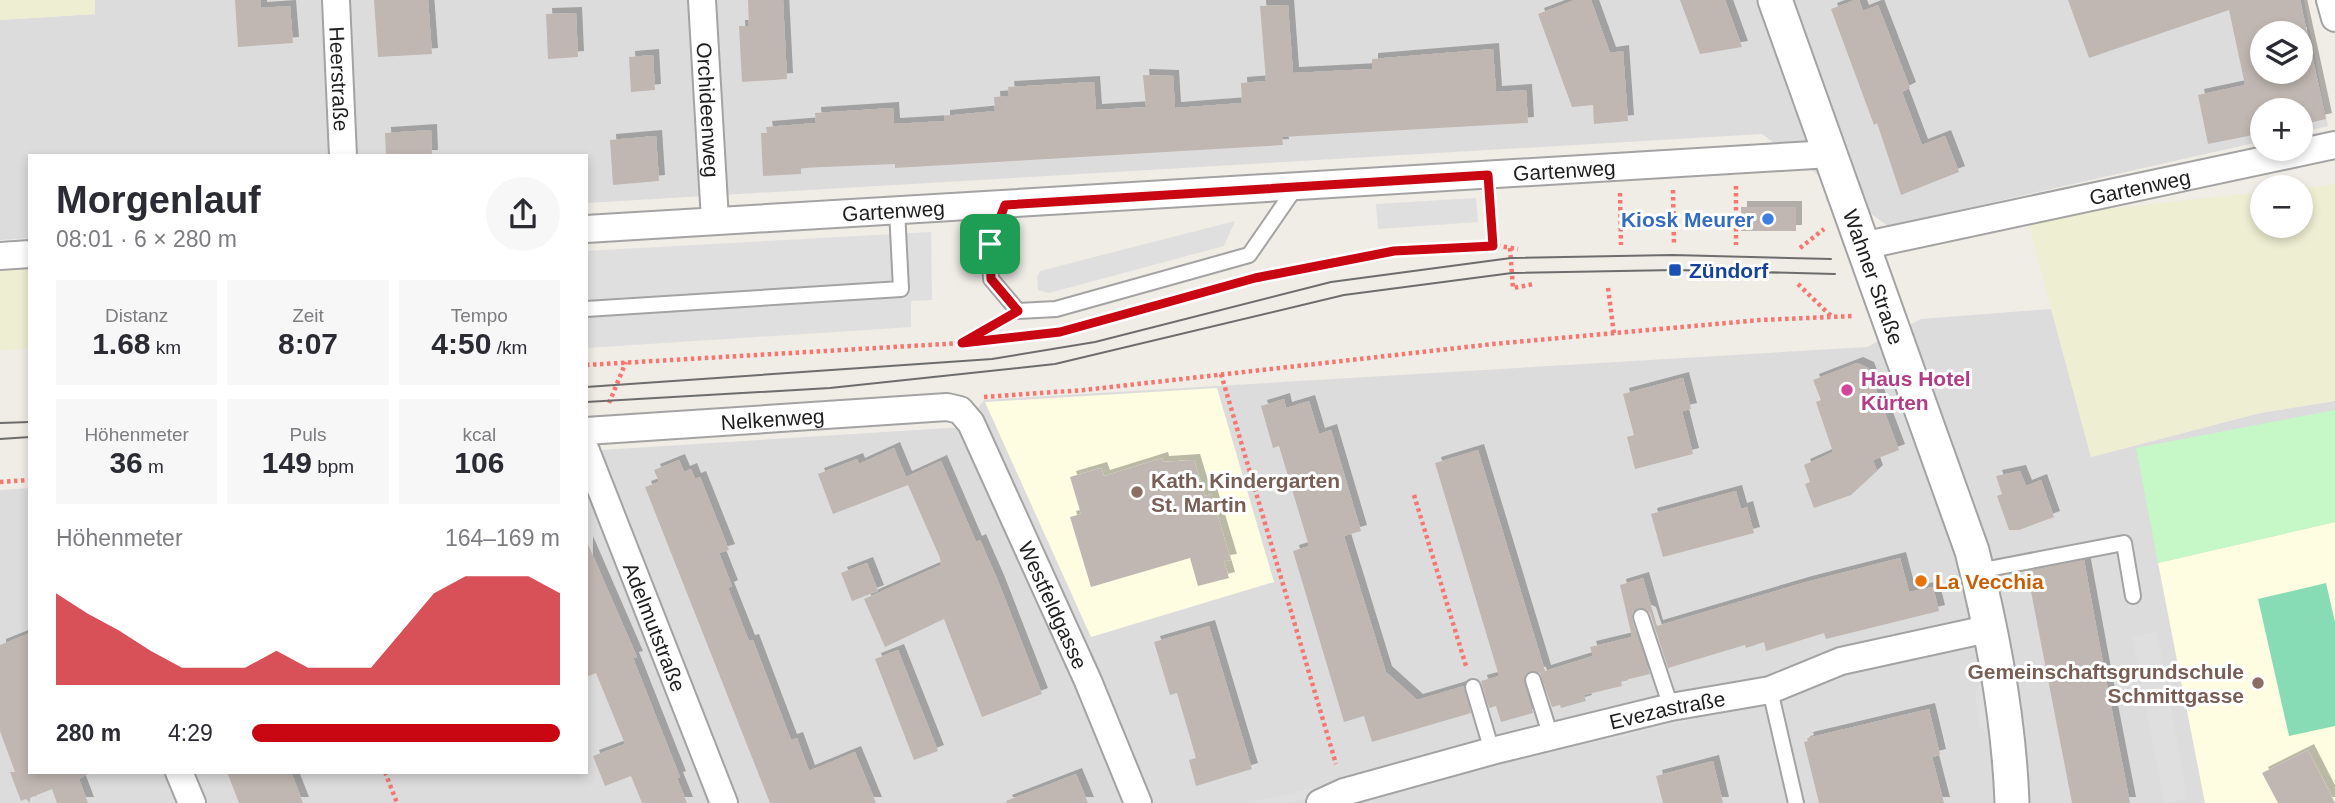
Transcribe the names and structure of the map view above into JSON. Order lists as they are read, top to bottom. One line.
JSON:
{"streets":{"street":["Heerstraße","Orchideenweg","Gartenweg","Wahner Straße","Nelkenweg","Westfeldgasse","Adelmutstraße","Evezastraße"]},"crossings":[["Orchideenweg","Gartenweg"],["Gartenweg","Wahner Straße"],["Wahner Straße","Evezastraße"],["Nelkenweg","Westfeldgasse"],["Nelkenweg","Adelmutstraße"]],"places":{"other":["Kiosk Meurer","Haus Hotel Kürten","Kath. Kindergarten St. Martin","La Vecchia","Gemeinschaftsgrundschule Schmittgasse"],"transit":["Zündorf"]},"page":{"map_buttons":["+","−"],"heading":["Morgenlauf","08:01 · 6 × 280 m"],"stats":[["Distanz","1.68 km"],["Zeit","8:07"],["Tempo","4:50 /km"],["Höhenmeter","36 m"],["Puls","149 bpm"],["kcal","106"]],"chart":["Höhenmeter","164–169 m"],"list":[{"name":"280 m","note":"4:29"}]}}
